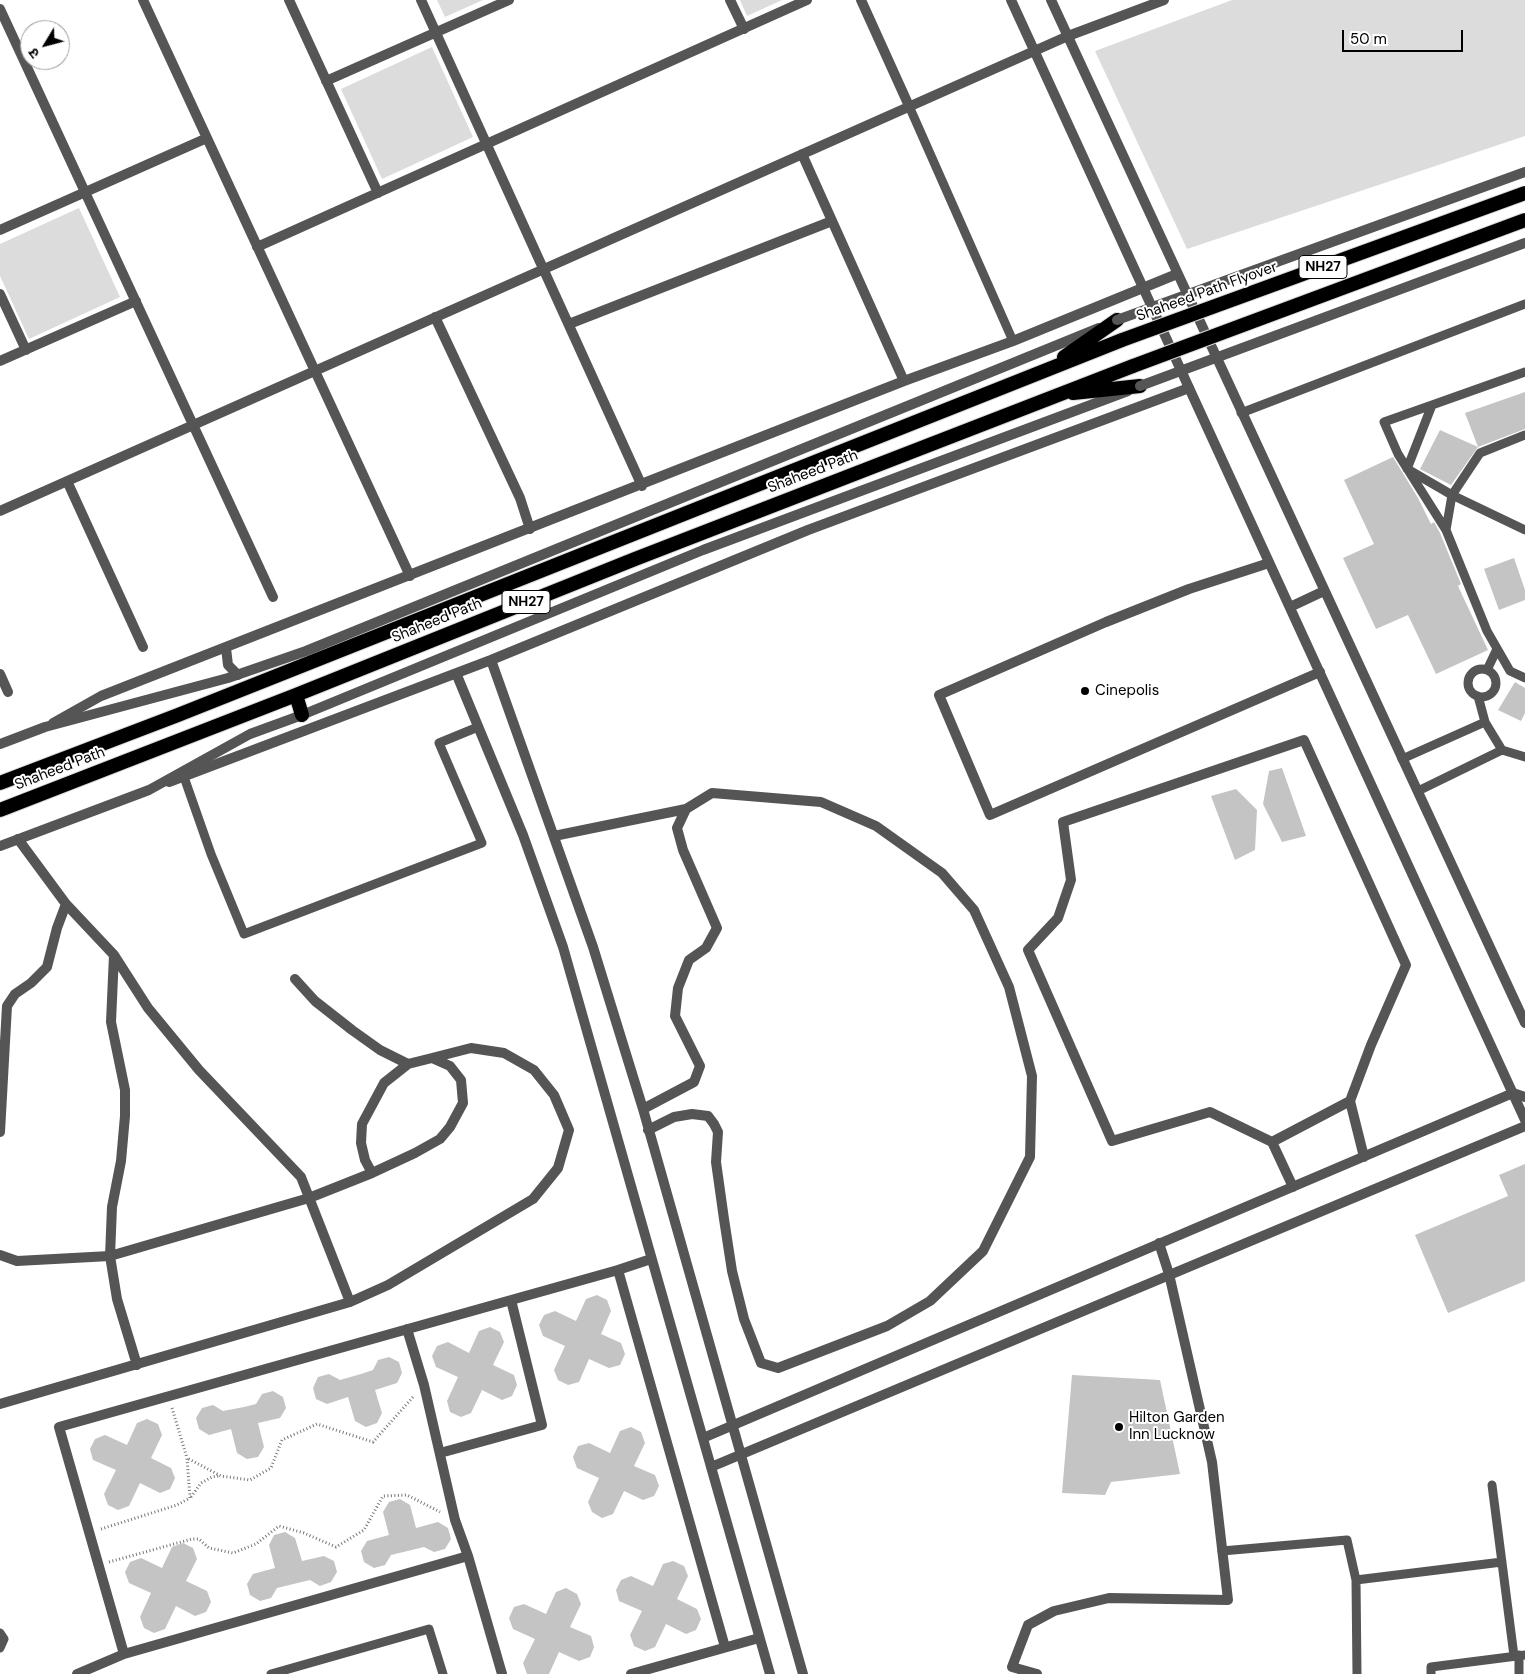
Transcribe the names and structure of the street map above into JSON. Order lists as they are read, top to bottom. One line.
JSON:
{"streets":{"highway":["NH27","Shaheed Path Flyover","Shaheed Path"]},"crossings":[["NH27","Shaheed Path"],["Shaheed Path Flyover","Shaheed Path"]],"places":["Cinepolis","Hilton Garden Inn Lucknow"],"scale_bar":"50 m","north":"bottom left"}
